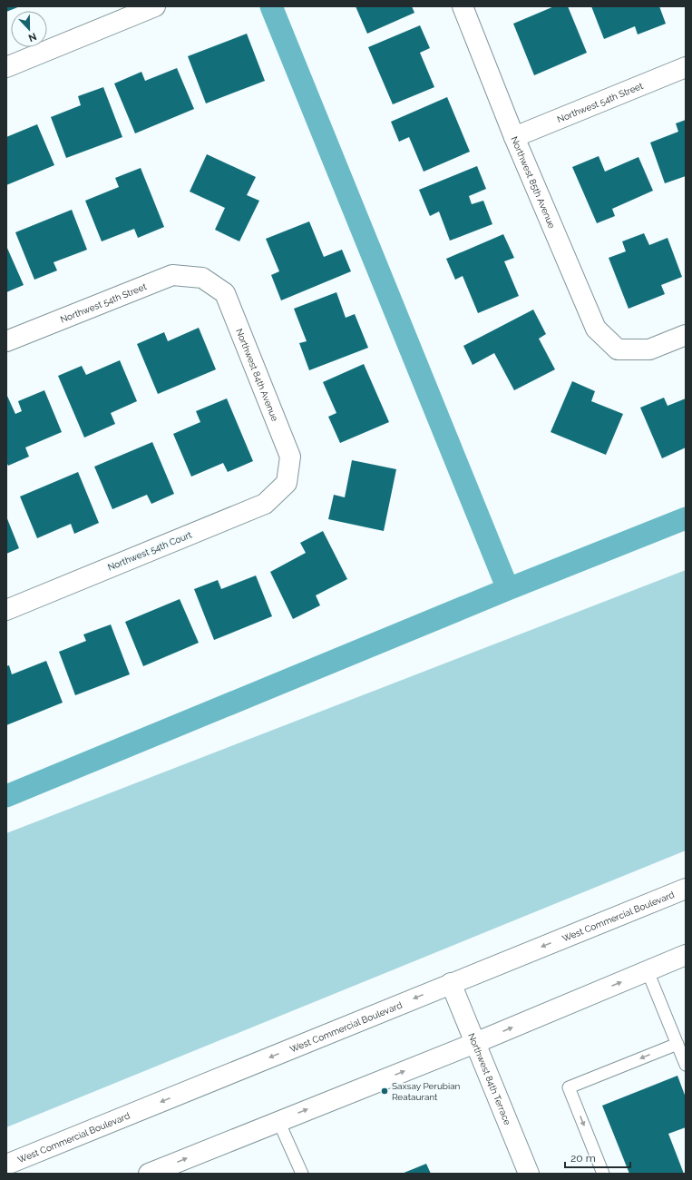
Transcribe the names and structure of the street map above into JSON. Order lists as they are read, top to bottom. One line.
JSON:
{"streets":{"main road":["Northwest 54th Street","Northwest 85th Avenue","Northwest 84th Avenue","Northwest 54th Court","West Commercial Boulevard","Northwest 84th Terrace"]},"crossings":[["Northwest 54th Street","Northwest 85th Avenue"],["Northwest 54th Street","Northwest 84th Avenue"],["Northwest 84th Avenue","Northwest 54th Court"],["West Commercial Boulevard","Northwest 84th Terrace"]],"places":["Saxsay Perubian Reataurant"],"scale_bar":"20 m","north":"bottom"}
